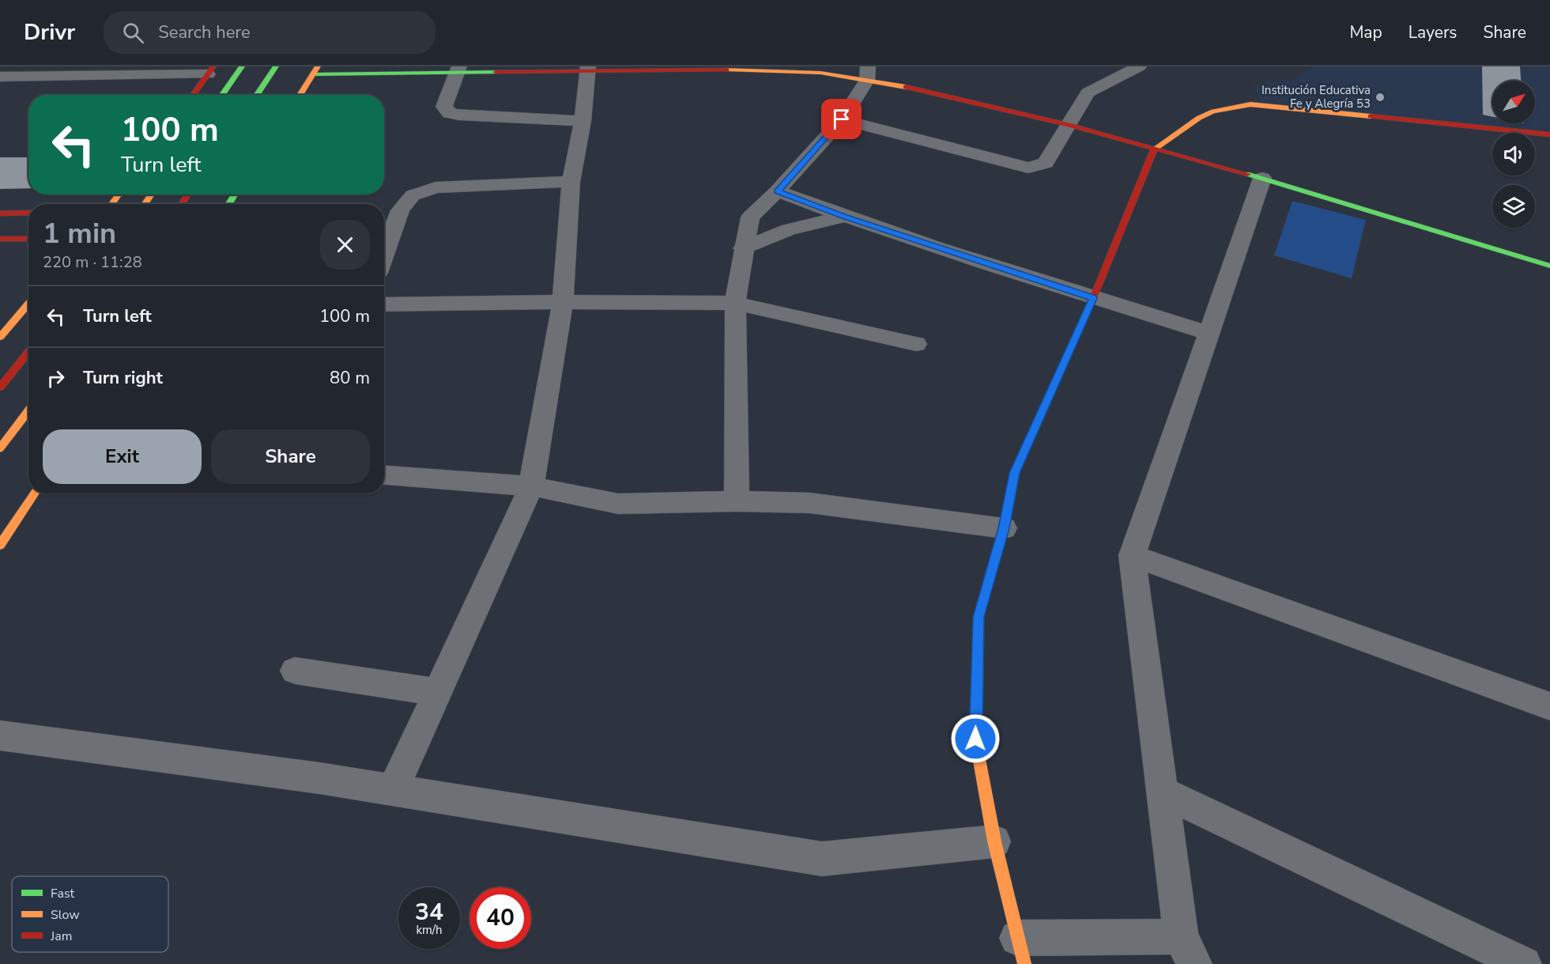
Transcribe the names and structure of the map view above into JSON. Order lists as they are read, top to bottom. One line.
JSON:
{"places":["Institución Educativa Fe y Alegría 53"],"legend":["Fast","Slow","Jam"],"north":"top right","page":{"header":"Drivr","search":"Search here","nav":["Map","Layers","Share"],"turn":["100 m","Turn left"],"heading":["1 min","220 m · 11:28"],"list":[{"name":"Turn left","value":"100 m"},{"name":"Turn right","value":"80 m"}],"buttons":["Exit","Share"],"speed":"34 km/h","limit":"40"}}
